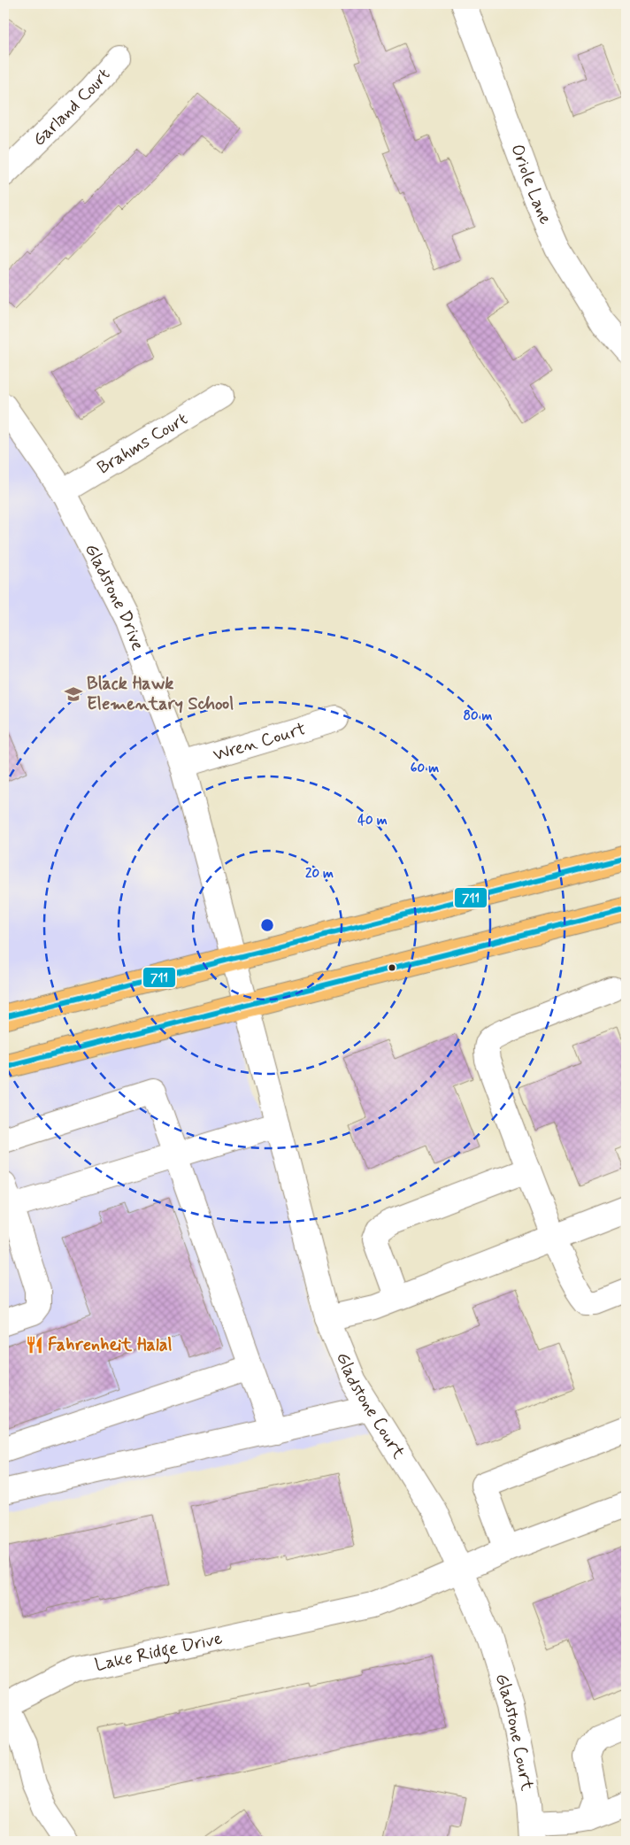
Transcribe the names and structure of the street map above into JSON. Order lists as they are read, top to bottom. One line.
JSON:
{"streets":{"street":["Garland Court","Oriole Lane","Brahms Court","Gladstone Drive","Wren Court","Gladstone Court","Lake Ridge Drive"]},"crossings":[["Brahms Court","Gladstone Drive"],["Gladstone Drive","Wren Court"],["Gladstone Drive","Gladstone Court"],["Gladstone Court","Lake Ridge Drive"]],"places":{"school or university":["Black Hawk Elementary School"],"restaurant":["Fahrenheit Halal"]},"lines":["transit line 711"],"rings":["80 m","60 m","40 m","20 m"]}
